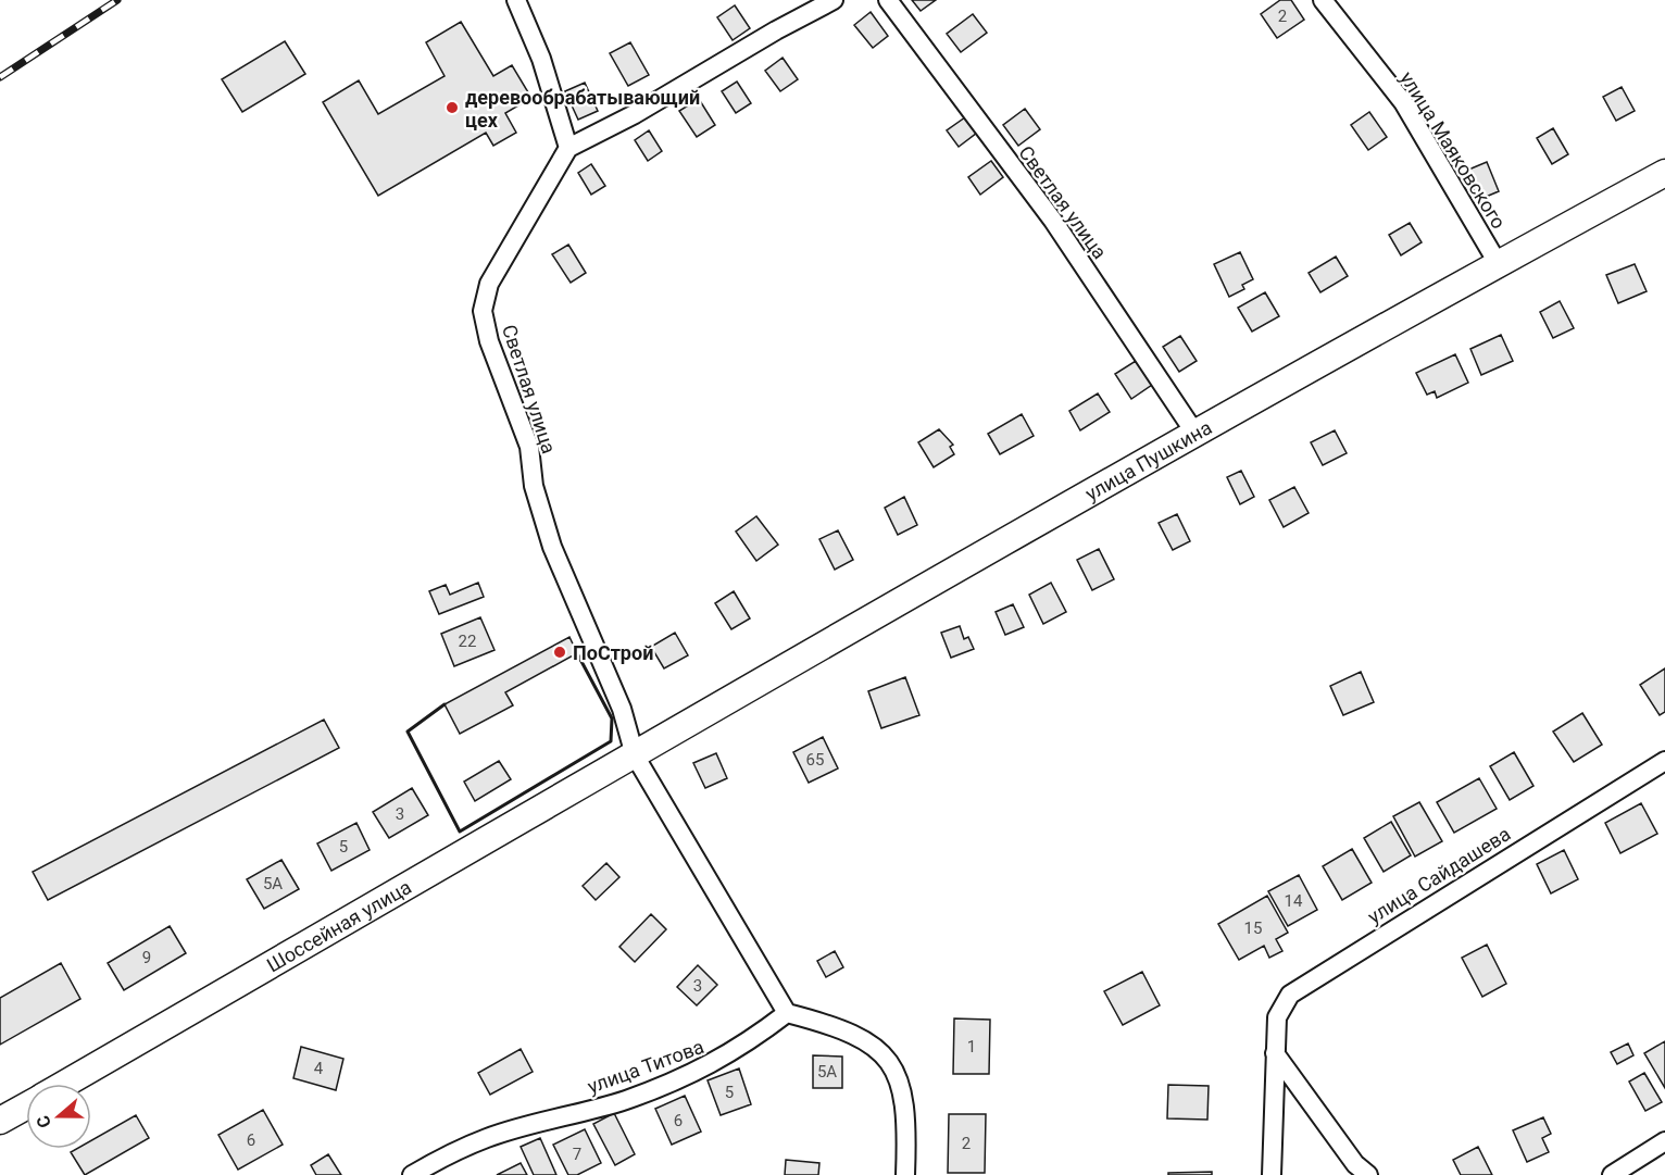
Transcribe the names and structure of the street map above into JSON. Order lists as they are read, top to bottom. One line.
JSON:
{"streets":{"main road":["улица Пушкина","Шоссейная улица"],"street":["улица Маяковского","Светлая улица","улица Сайдашева","улица Титова"]},"crossings":[["улица Маяковского","улица Пушкина"],["Светлая улица","улица Пушкина"],["Светлая улица","Шоссейная улица"],["улица Пушкина","Шоссейная улица"]],"places":["деревообрабатывающий цех","ПоСтрой"],"house_numbers":["2","22","65","3","5","5А","14","15","9","3","1","4","5А","5","6","6","2","7"],"north":"left"}
